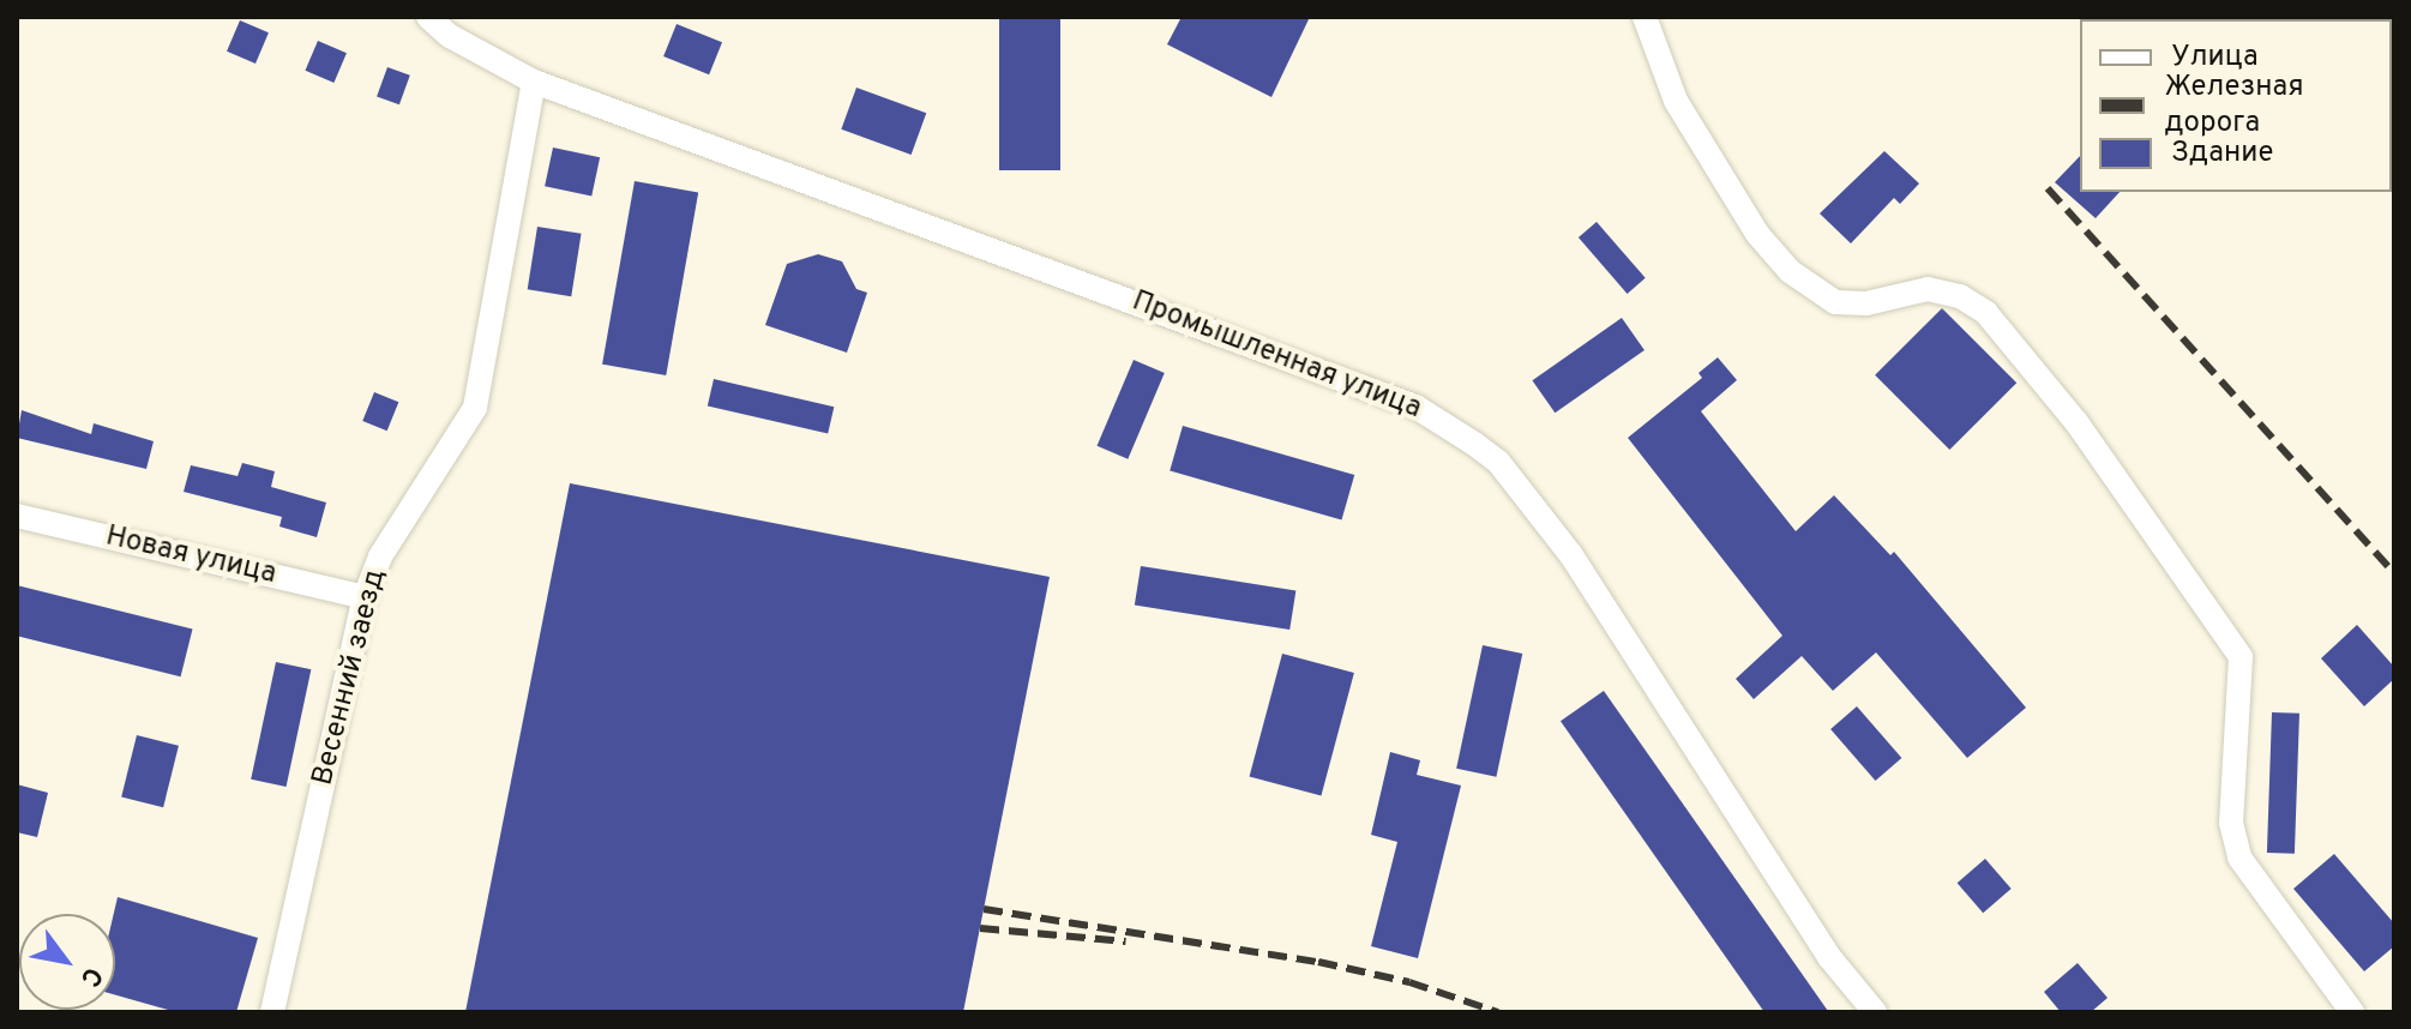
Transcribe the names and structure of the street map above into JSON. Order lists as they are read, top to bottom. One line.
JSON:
{"streets":{"street":["Промышленная улица","Новая улица","Весенний заезд"]},"crossings":[["Промышленная улица","Весенний заезд"],["Новая улица","Весенний заезд"]],"legend":["Улица","Железная дорога","Здание"],"north":"bottom right"}
